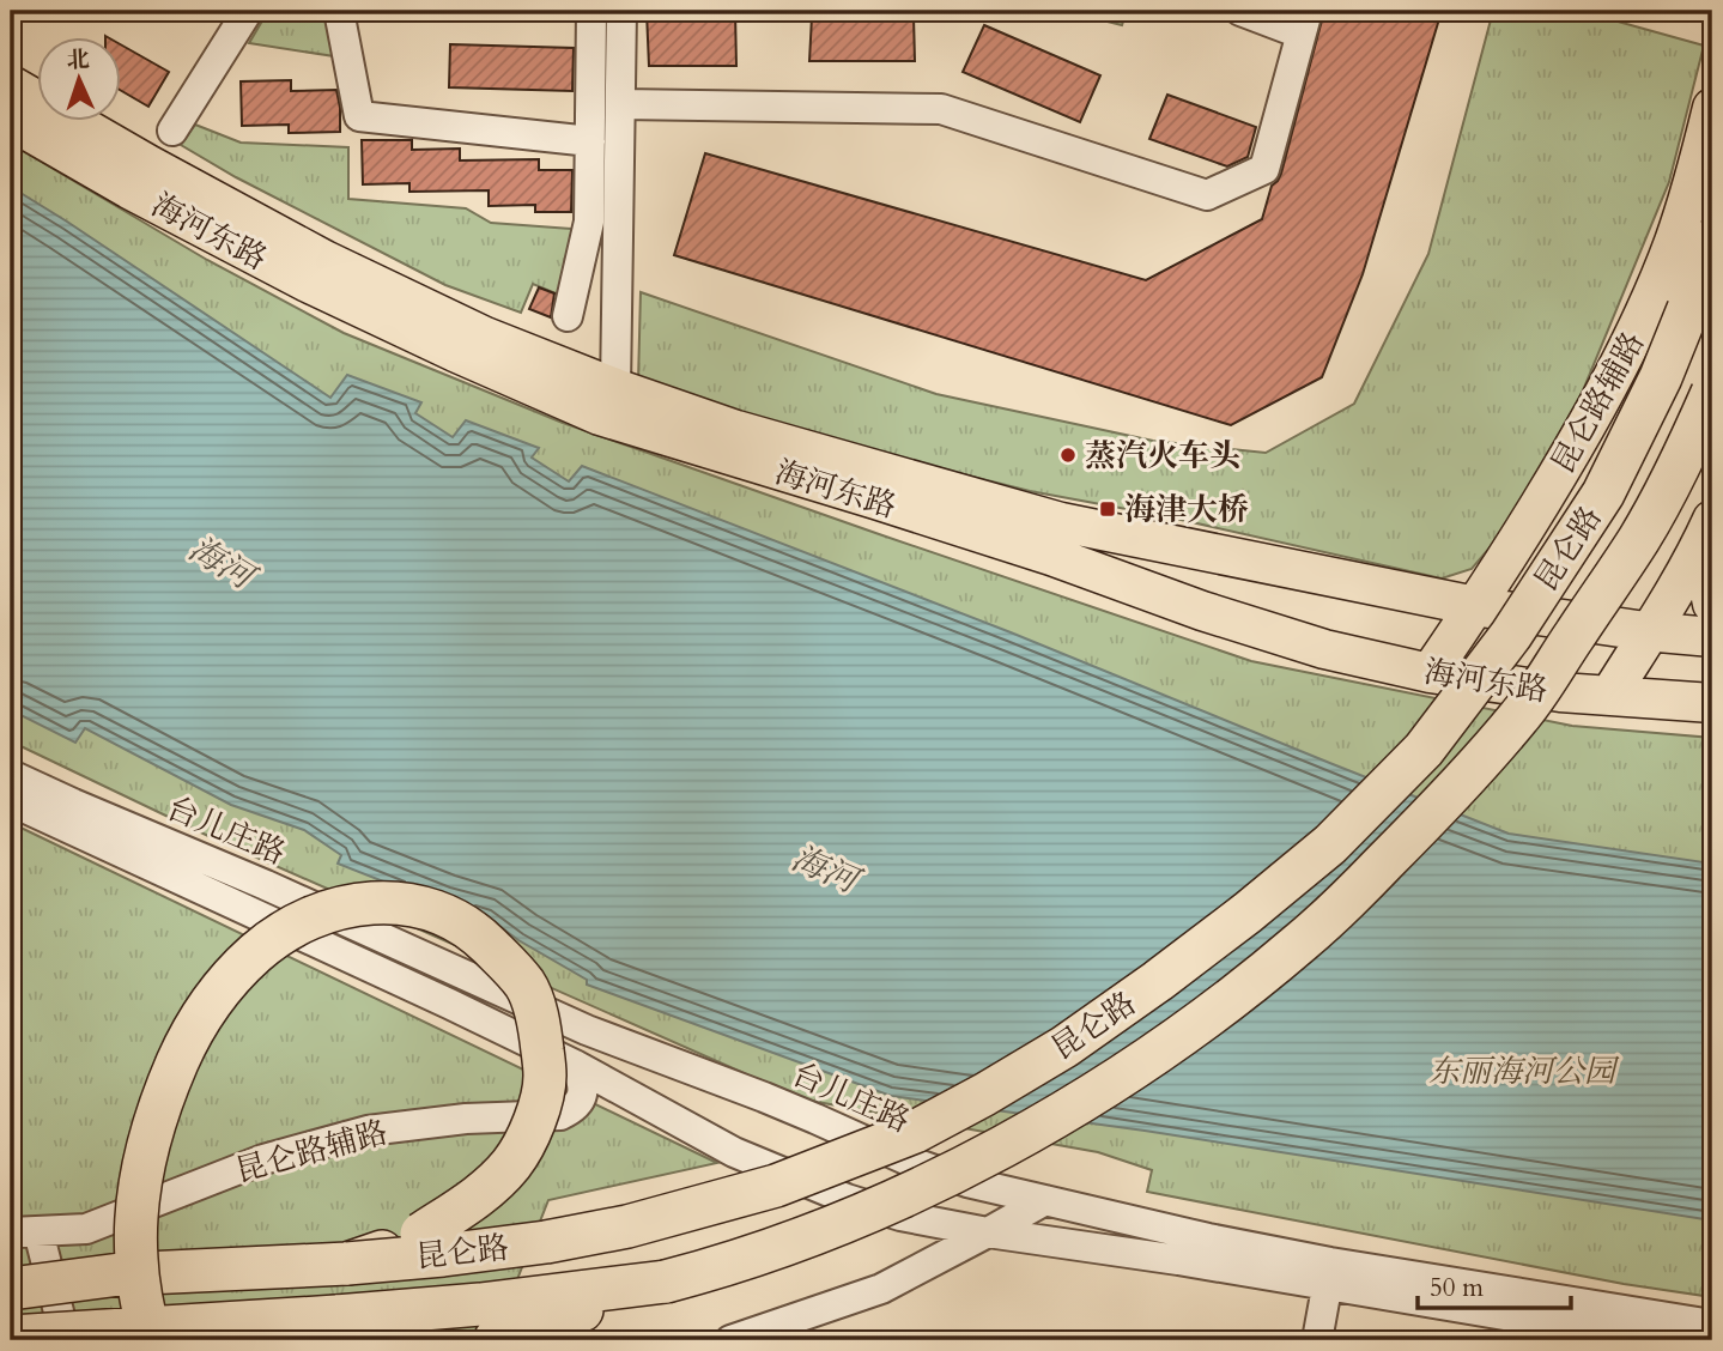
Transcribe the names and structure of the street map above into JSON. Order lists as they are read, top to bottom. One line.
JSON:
{"streets":{"highway":["昆仑路"],"main road":["海河东路","昆仑路辅路"],"street":["台儿庄路"]},"crossings":[["海河东路","昆仑路辅路"],["昆仑路辅路","台儿庄路"]],"water":["海河"],"parks":["东丽海河公园"],"places":{"other":["蒸汽火车头"],"transit":["海津大桥"]},"scale_bar":"50 m","north":"top"}
